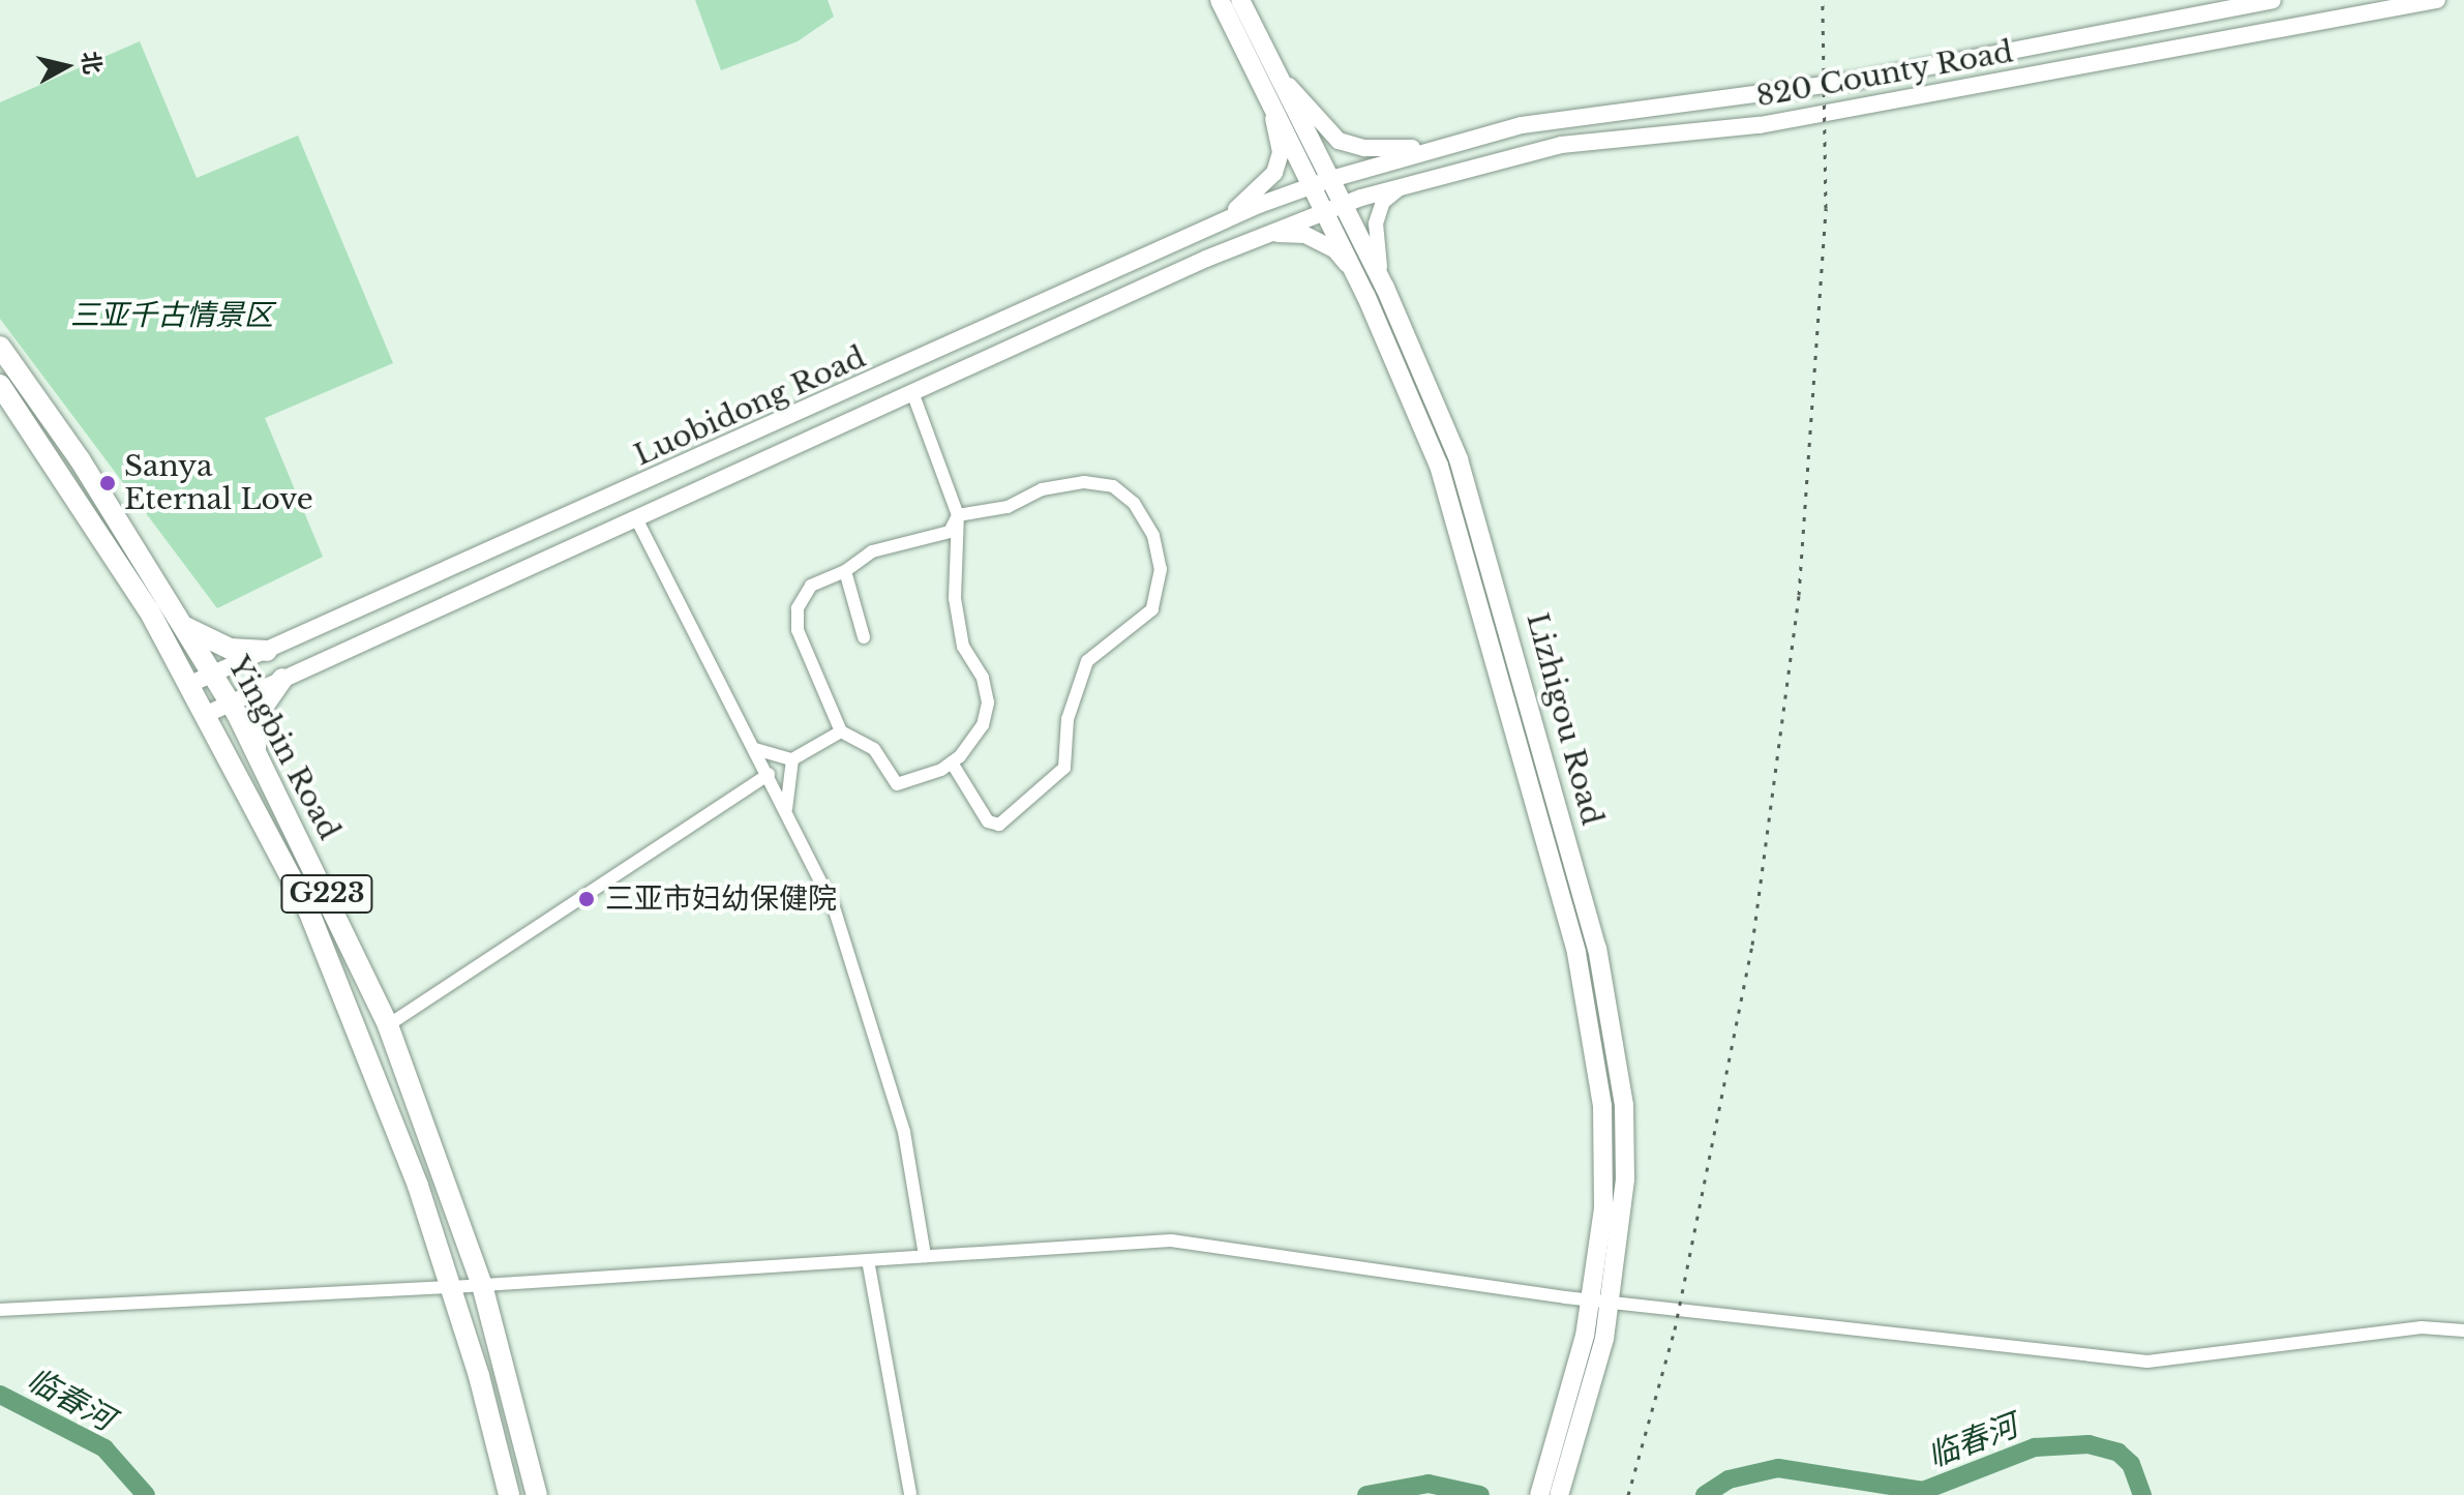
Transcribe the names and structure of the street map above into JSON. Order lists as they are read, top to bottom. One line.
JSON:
{"streets":{"highway":["Yingbin Road","G223"],"main road":["820 County Road","Luobidong Road","Lizhigou Road"]},"crossings":[["820 County Road","Luobidong Road"],["820 County Road","Lizhigou Road"],["Luobidong Road","Lizhigou Road"],["Luobidong Road","Yingbin Road"]],"water":["临春河"],"parks":["三亚千古情景区"],"places":["Sanya Eternal Love","三亚市妇幼保健院"],"north":"right"}
